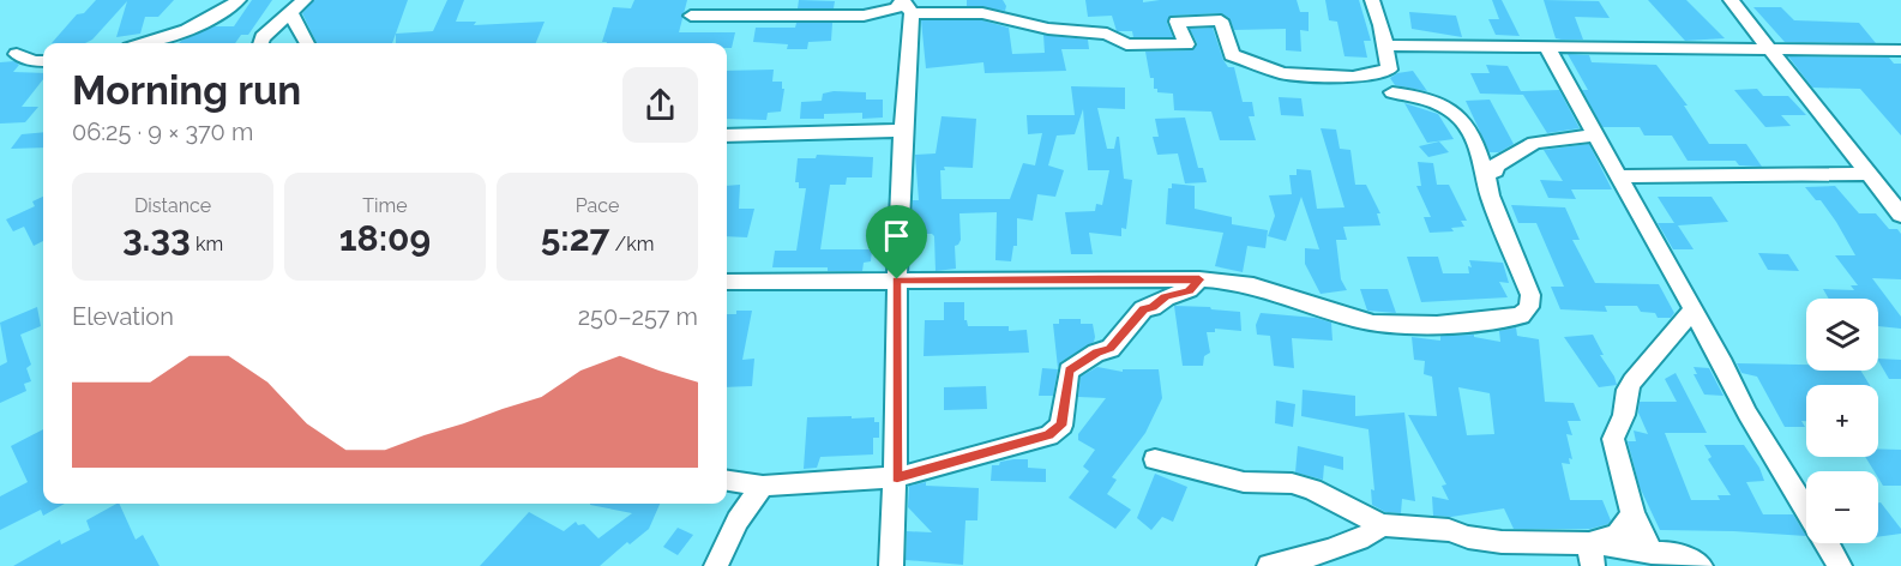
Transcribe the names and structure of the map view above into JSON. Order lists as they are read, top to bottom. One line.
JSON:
{"page":{"heading":["Morning run","06:25 · 9 × 370 m"],"stats":[["Distance","3.33 km"],["Time","18:09"],["Pace","5:27 /km"]],"chart":["Elevation","250–257 m"],"map_buttons":["+","−"]}}
